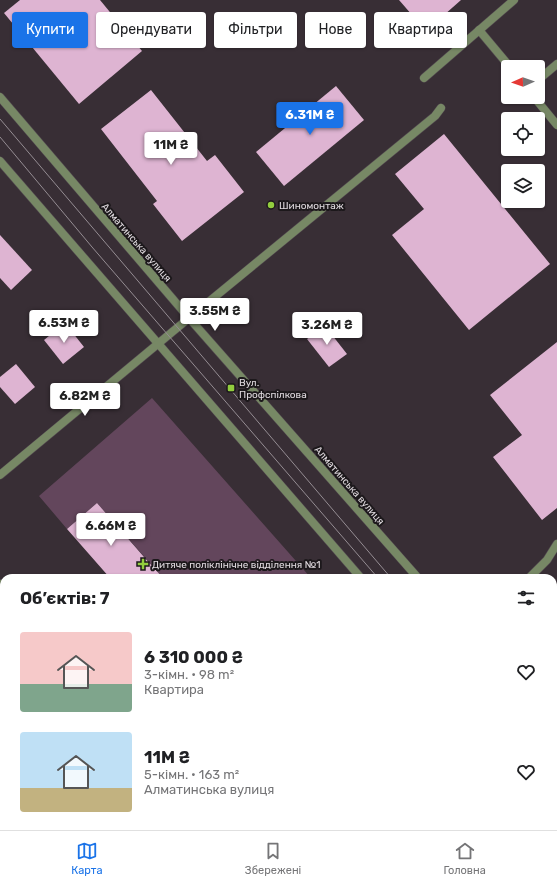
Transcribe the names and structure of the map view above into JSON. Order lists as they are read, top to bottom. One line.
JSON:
{"streets":{"street":["Алматинська вулиця"]},"places":{"other":["Шиномонтаж"],"transit":["Вул. Профспілкова"],"health":["Дитяче поліклінічне відділення №1"]},"north":"left","page":{"chip":["Купити","Орендувати","Фільтри","Нове","Квартира"],"price":["6.31M ₴","11M ₴","3.55M ₴","6.53M ₴","3.26M ₴","6.82M ₴","6.66M ₴"],"heading":"Об’єктів: 7","list":[{"name":"6 310 000 ₴","note":"3-кімн. · 98 m² · Квартира"},{"name":"11M ₴","note":"5-кімн. · 163 m² · Алматинська вулиця"}],"tabs":["Карта","Збережені","Головна"]}}
